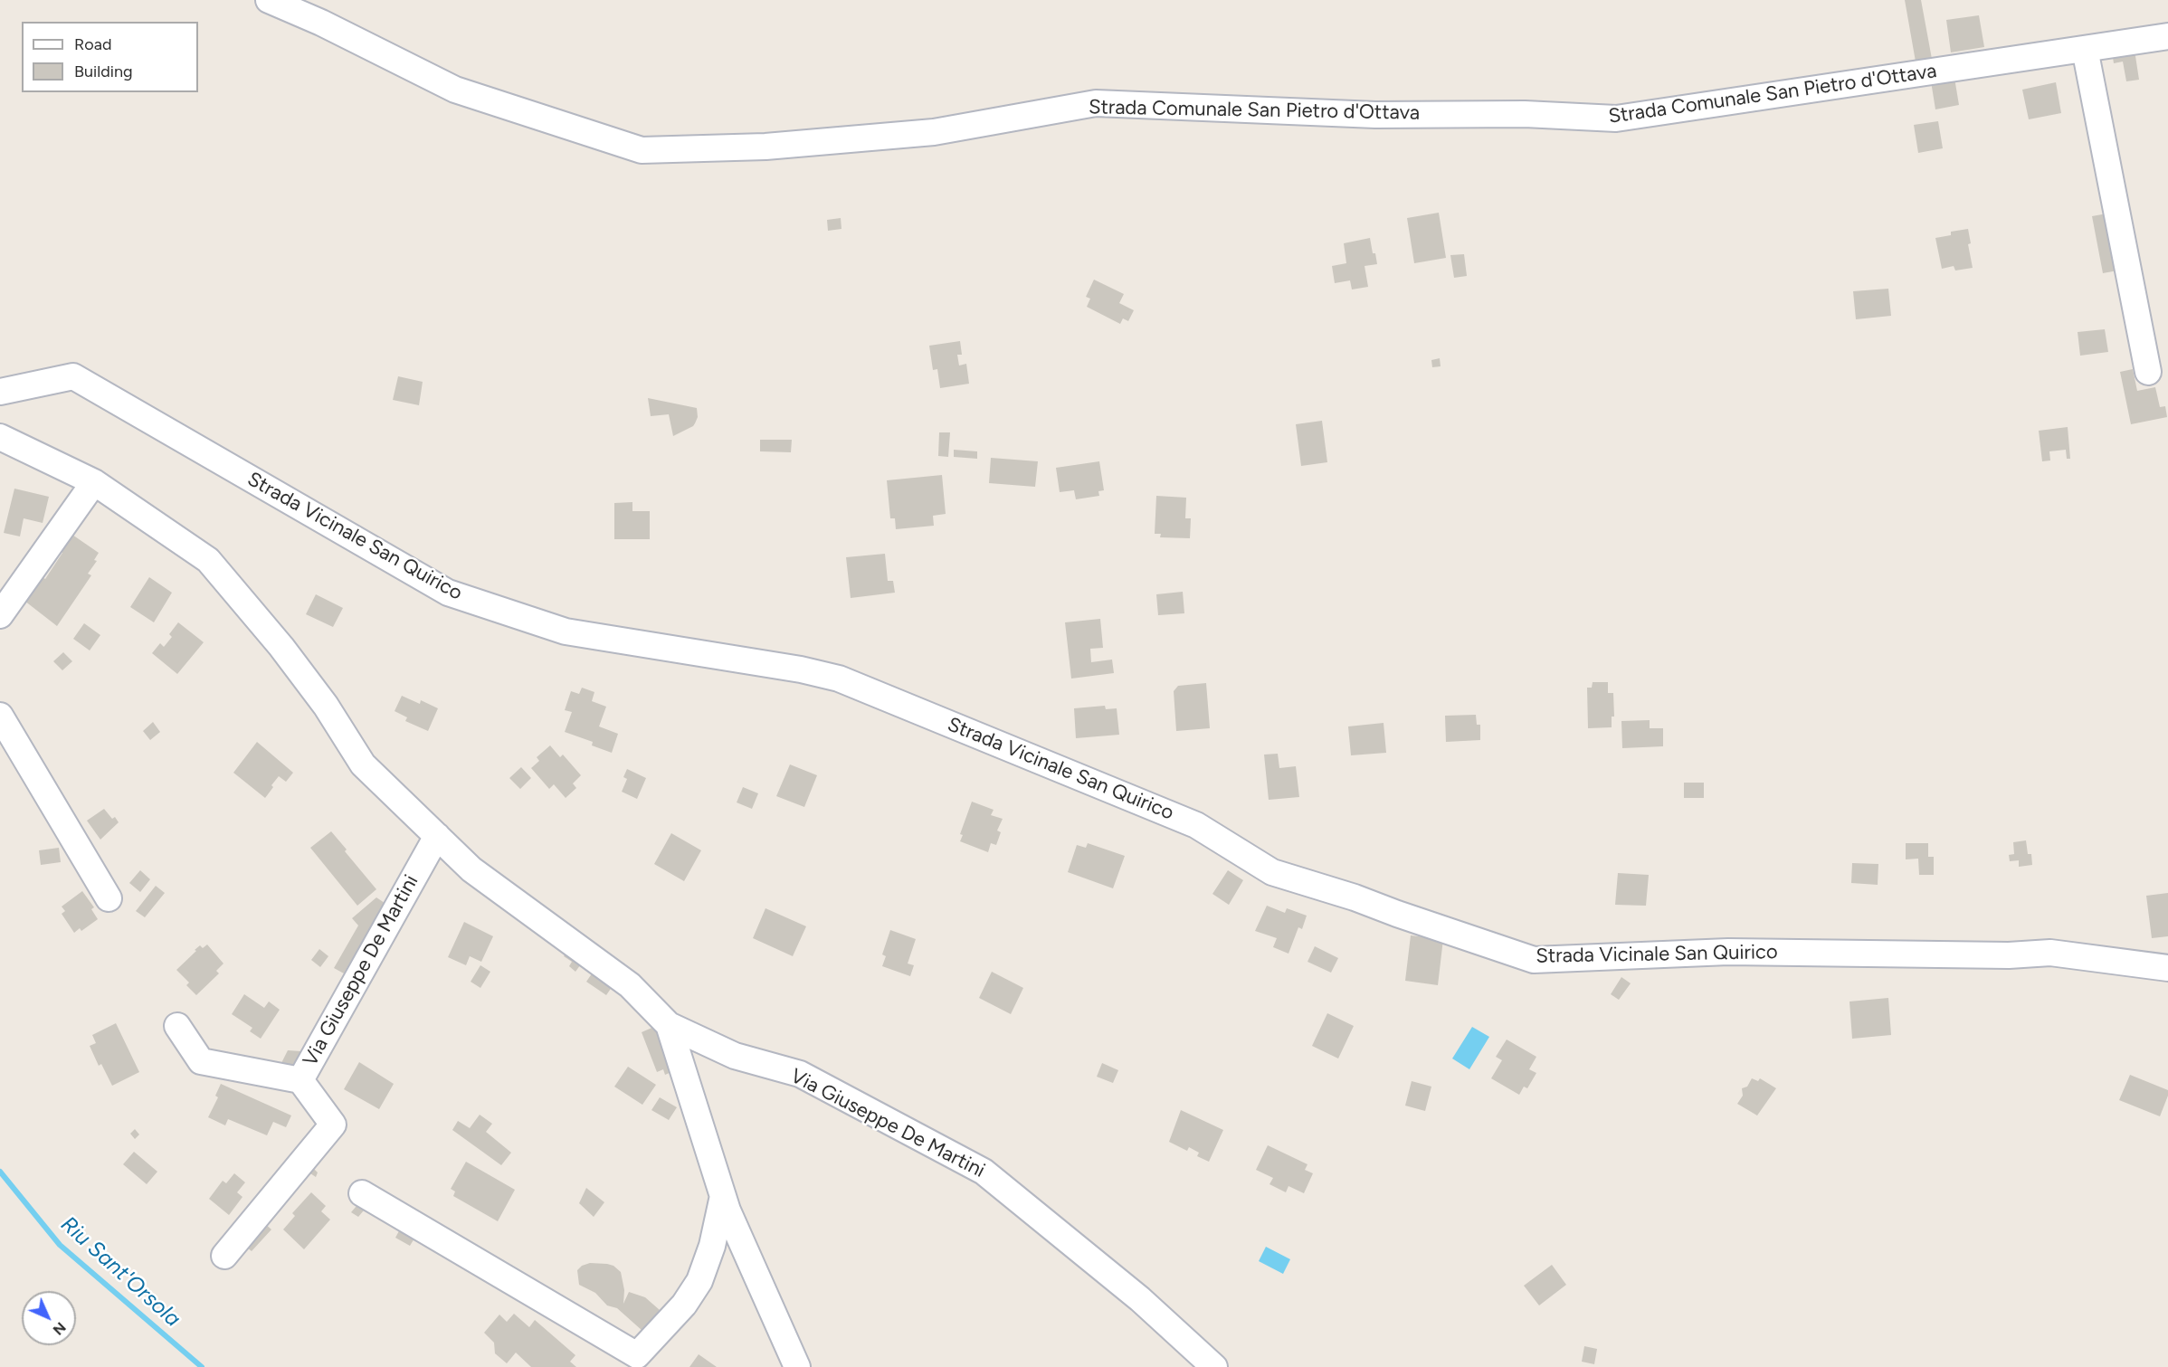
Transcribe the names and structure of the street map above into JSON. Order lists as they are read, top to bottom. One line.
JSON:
{"streets":{"street":["Strada Comunale San Pietro d'Ottava","Strada Vicinale San Quirico","Via Giuseppe De Martini"]},"water":["Riu Sant'Orsola"],"legend":["Road","Building"],"north":"bottom right"}
